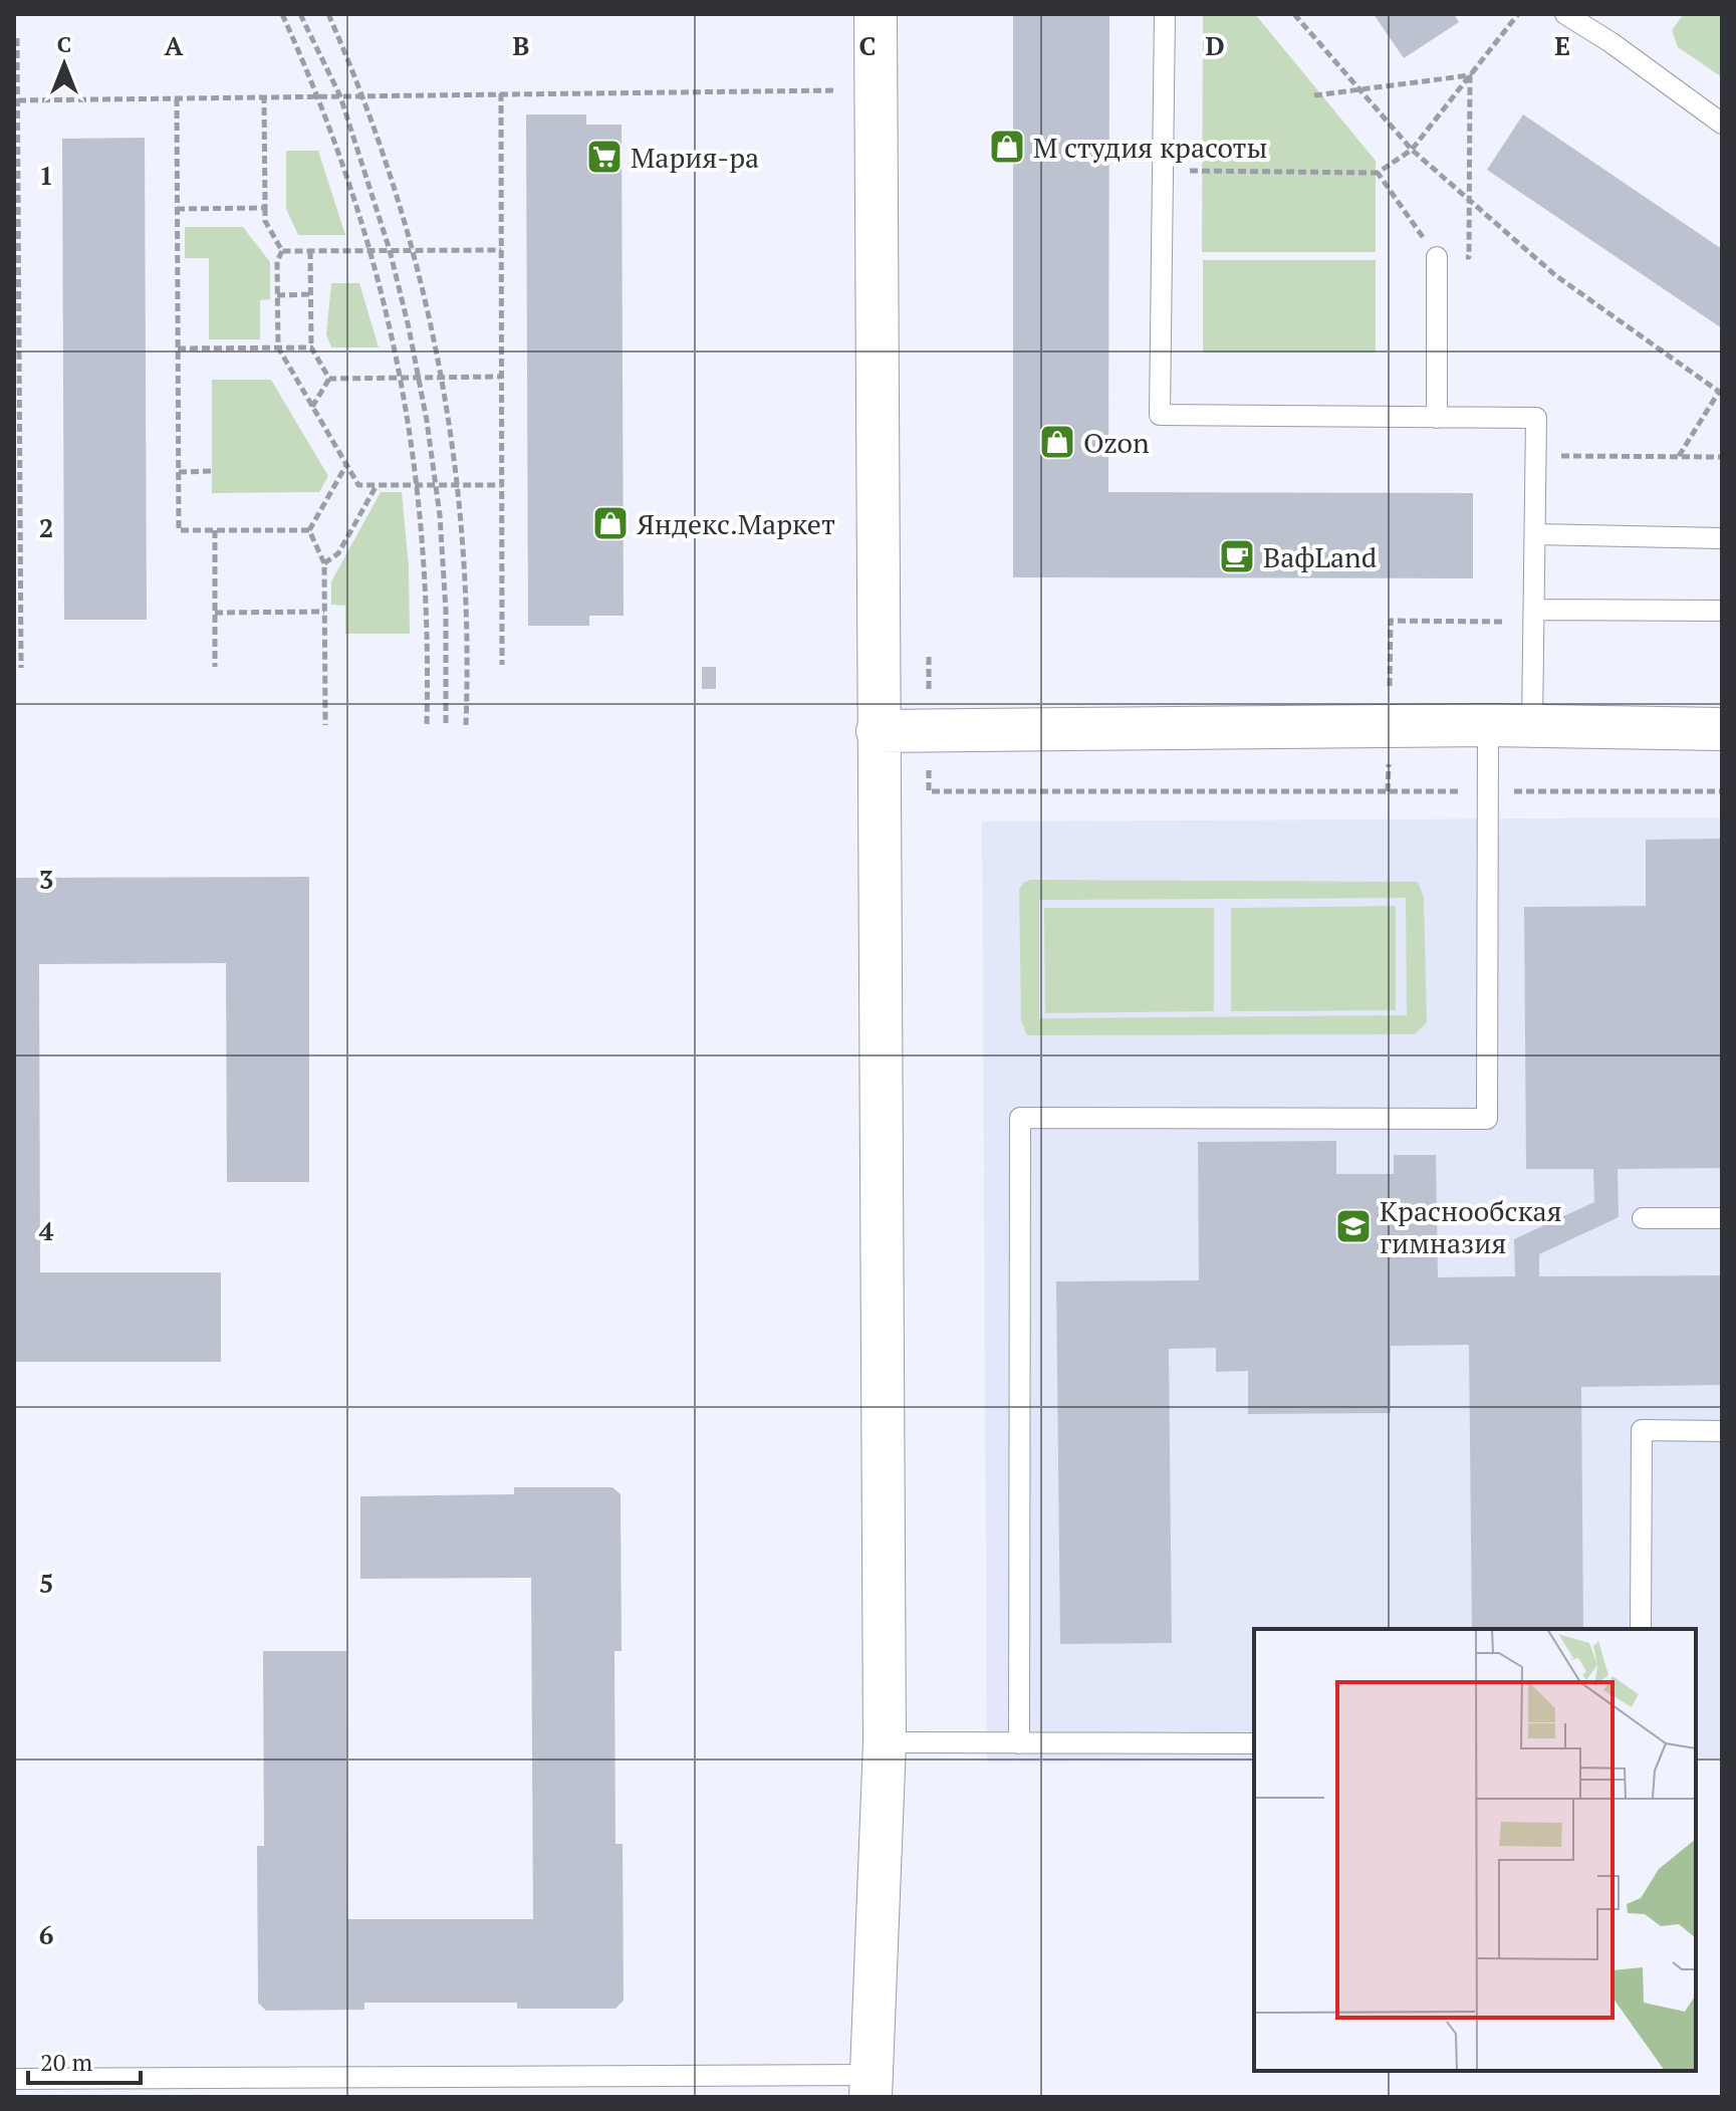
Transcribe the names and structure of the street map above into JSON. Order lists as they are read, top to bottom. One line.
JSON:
{"places":{"shop":["M студия красоты","Ozon","Яндекс.Маркет"],"supermarket":["Мария-ра"],"cafe":["ВафLand"],"school or university":["Краснообская гимназия"]},"scale_bar":"20 m","north":"top","grid":{"columns":["A","B","C","D","E"],"rows":["1","2","3","4","5","6"]}}
